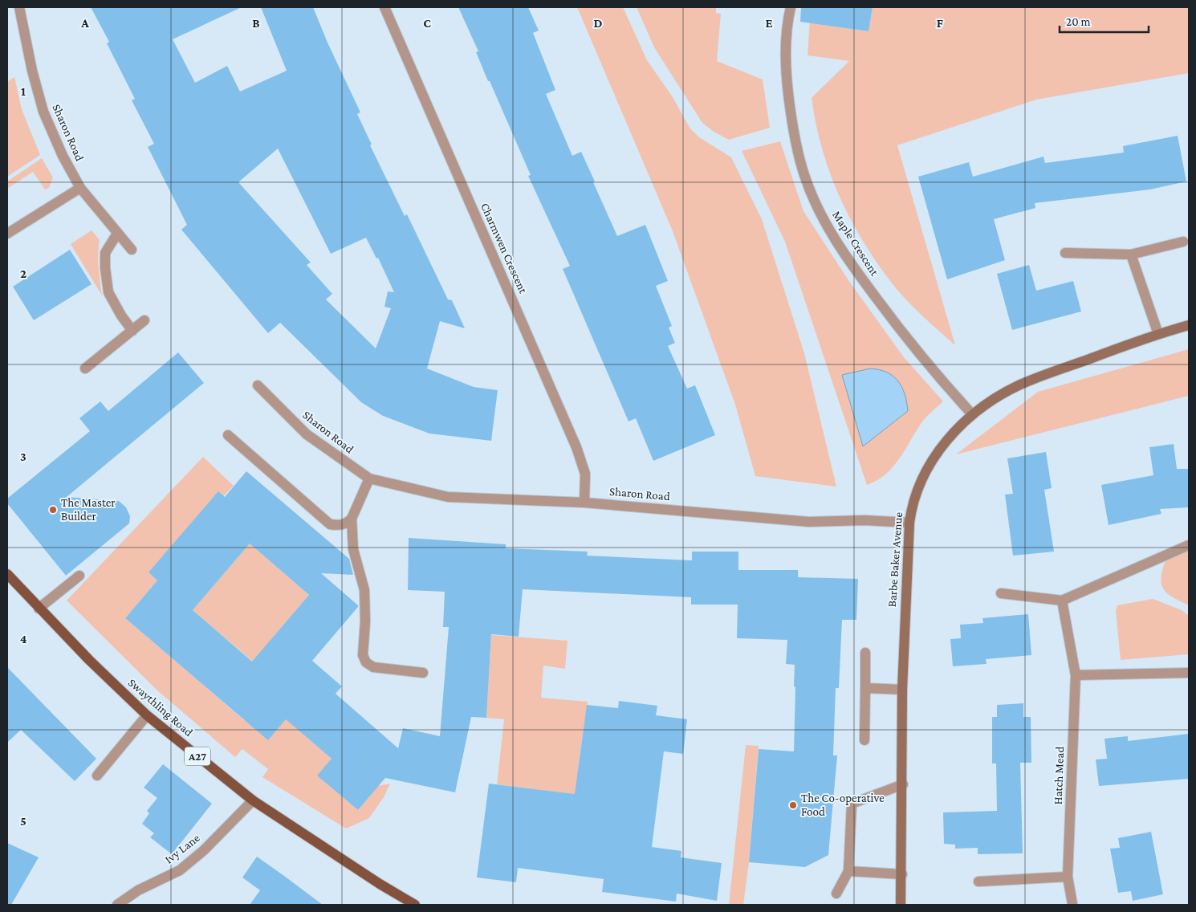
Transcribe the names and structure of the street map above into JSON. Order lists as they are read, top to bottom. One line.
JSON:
{"streets":{"main road":["Swaythling Road","A27"],"street":["Sharon Road","Maple Crescent","Charmwen Crescent","Barbe Baker Avenue","Hatch Mead","Ivy Lane"]},"crossings":[["Sharon Road","Charmwen Crescent"],["Sharon Road","Barbe Baker Avenue"],["Maple Crescent","Barbe Baker Avenue"],["Swaythling Road","Ivy Lane"]],"places":["The Master Builder","The Co-operative Food"],"scale_bar":"20 m","grid":{"columns":["A","B","C","D","E","F"],"rows":["1","2","3","4","5"]}}
